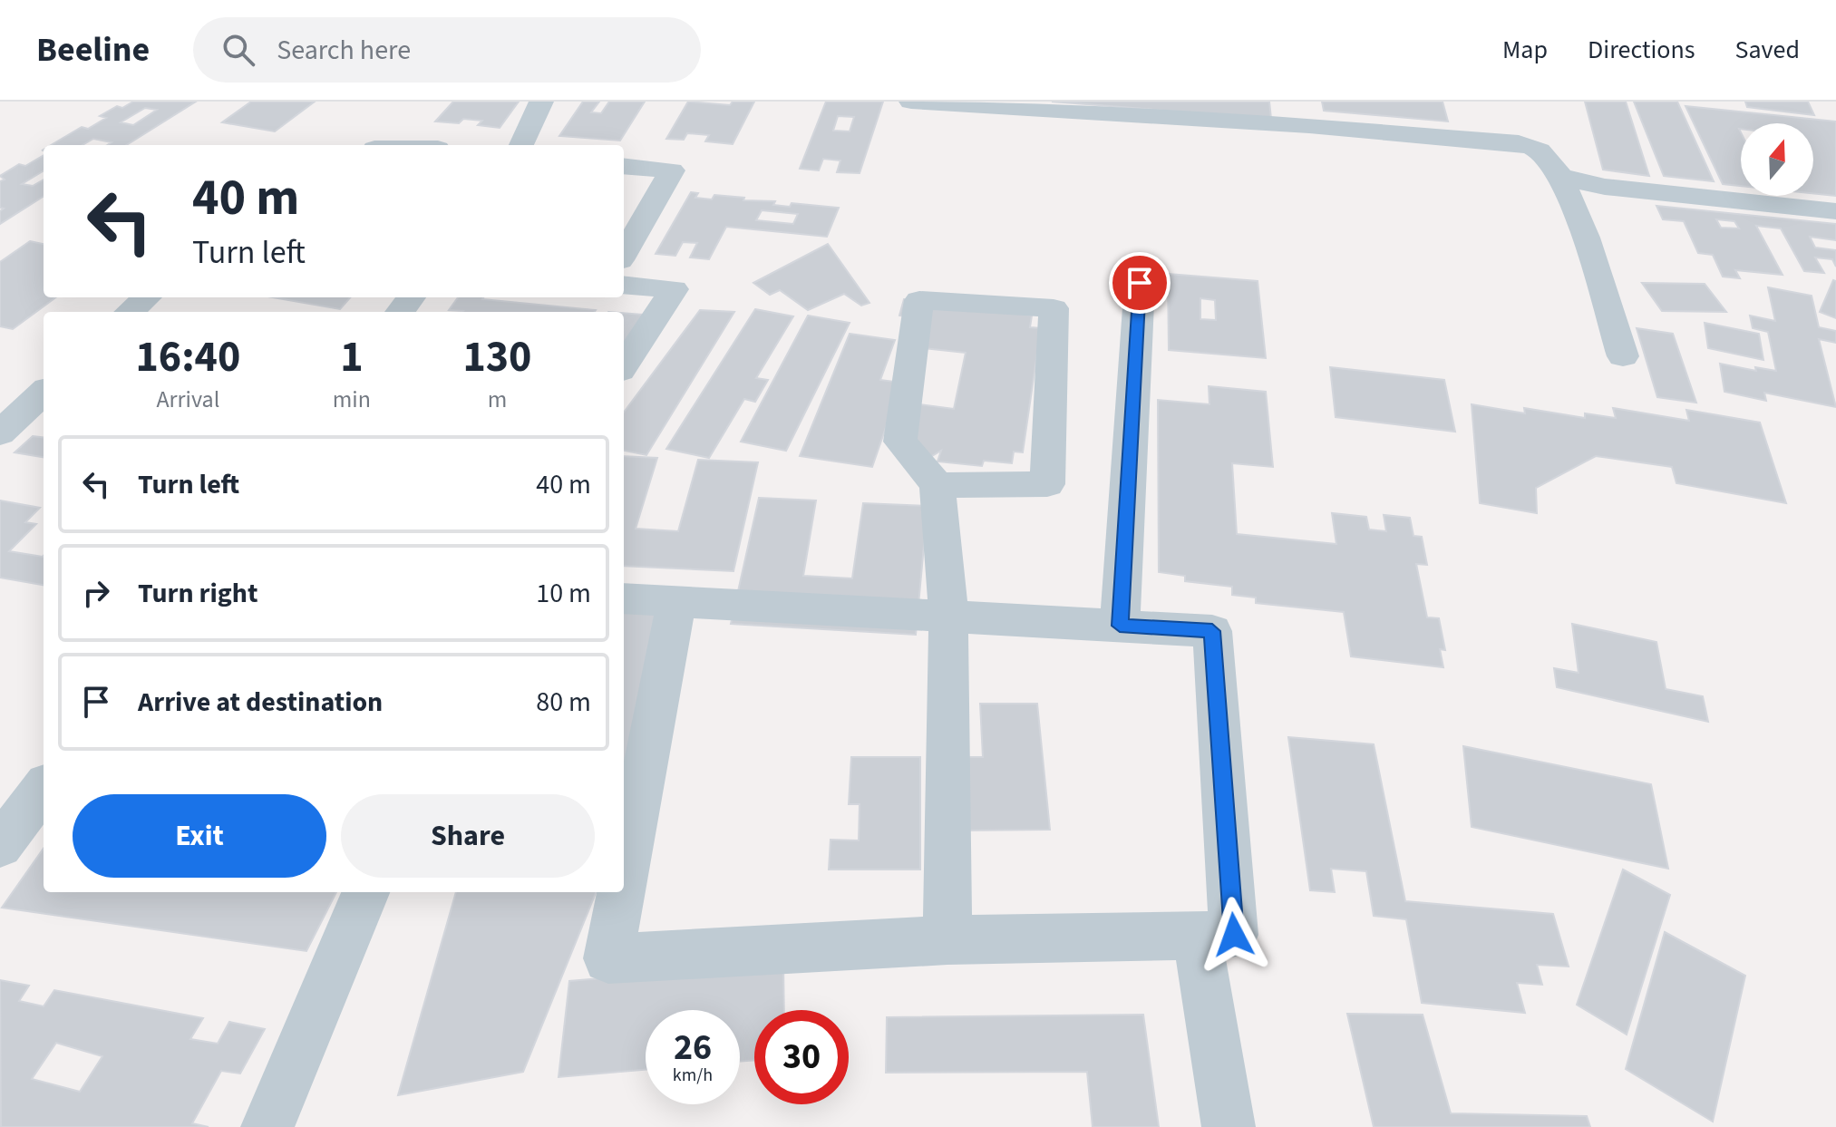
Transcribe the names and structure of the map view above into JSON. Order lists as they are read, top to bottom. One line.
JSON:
{"north":"top","page":{"header":"Beeline","search":"Search here","nav":["Map","Directions","Saved"],"turn":["40 m","Turn left"],"eta":["16:40","Arrival","1","min","130","m"],"list":[{"name":"Turn left","value":"40 m"},{"name":"Turn right","value":"10 m"},{"name":"Arrive at destination","value":"80 m"}],"buttons":["Exit","Share"],"speed":"26 km/h","limit":"30"}}
